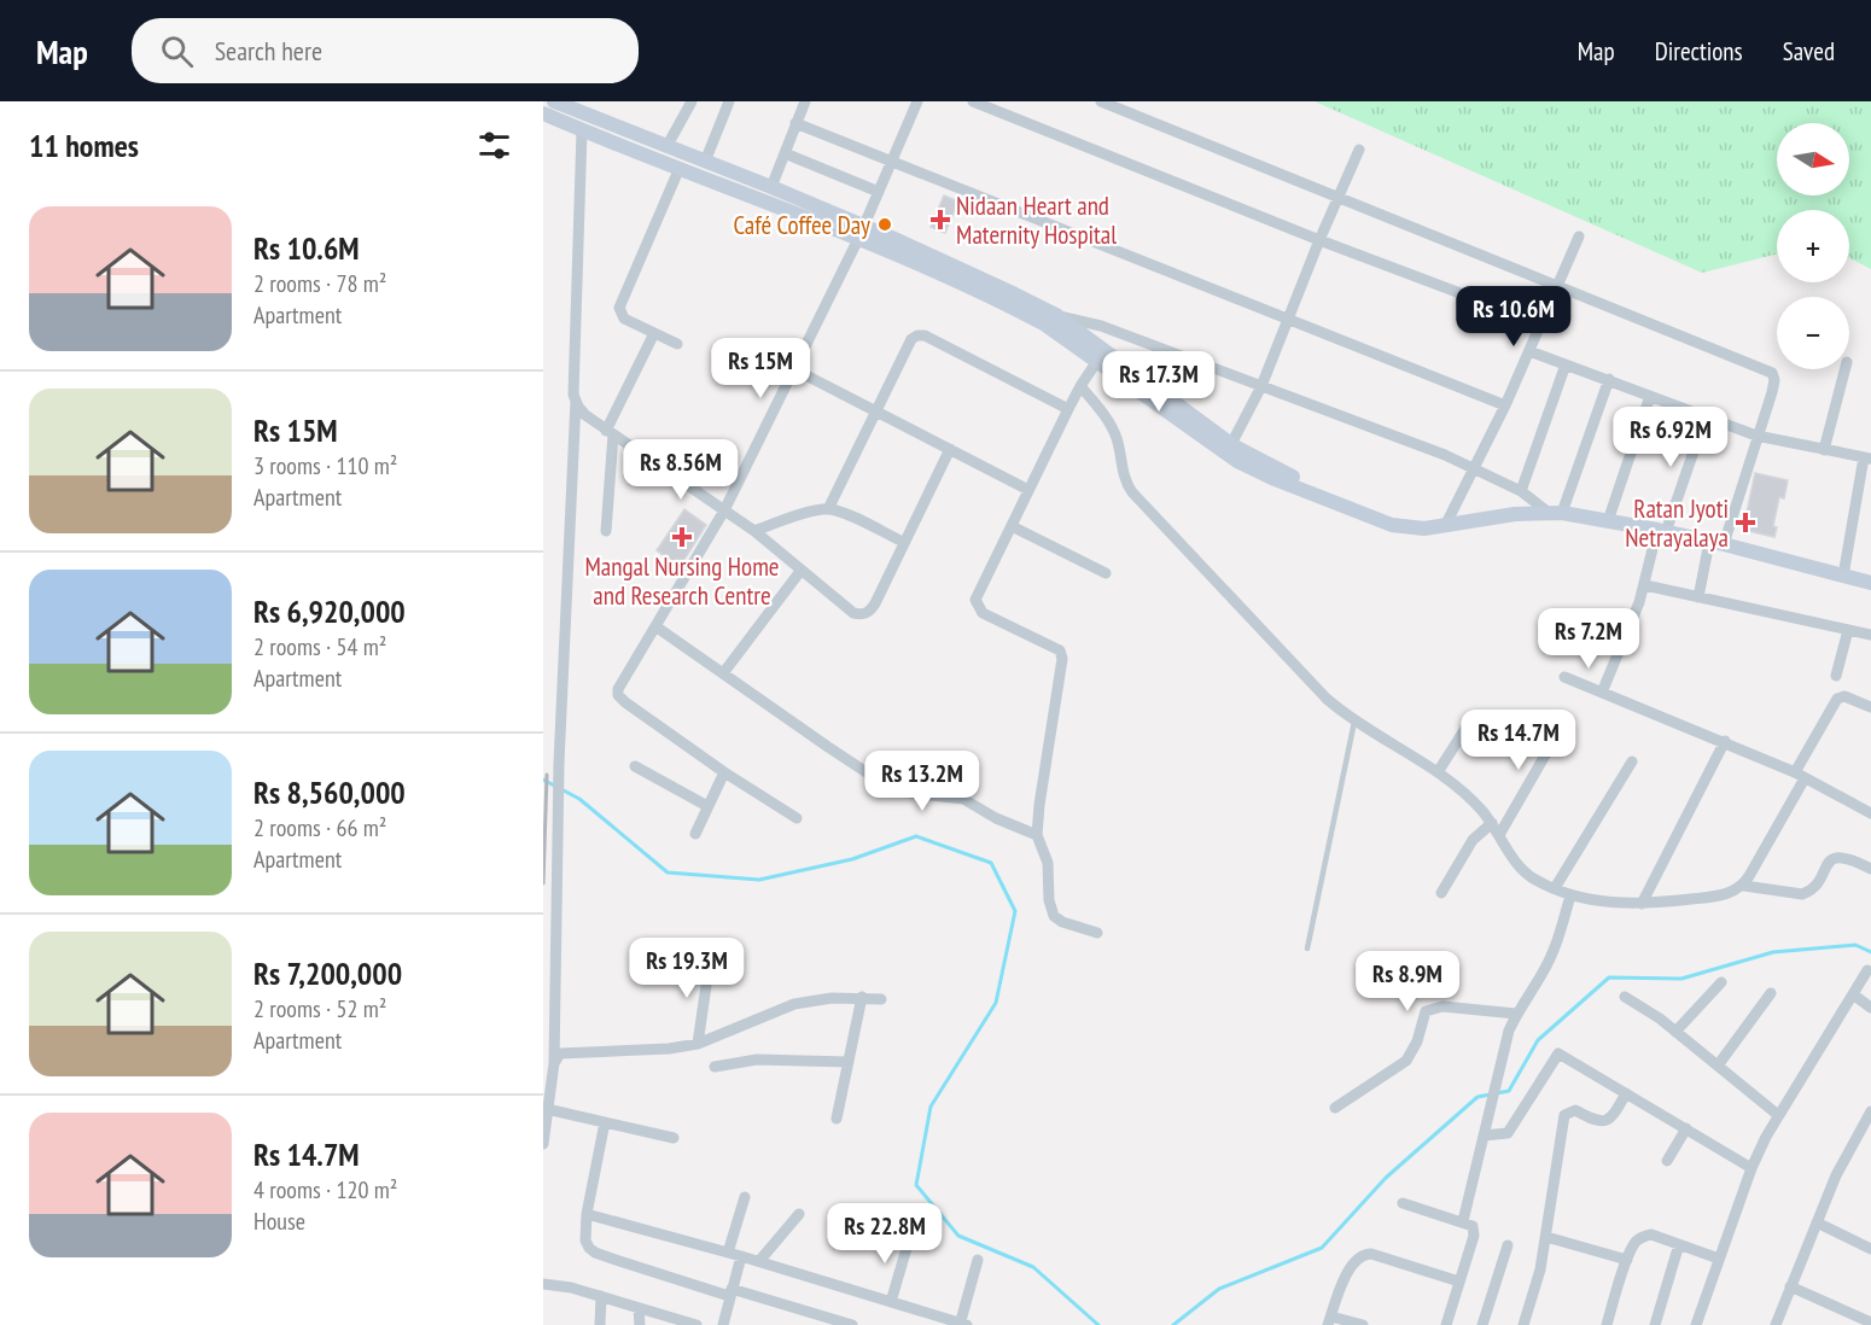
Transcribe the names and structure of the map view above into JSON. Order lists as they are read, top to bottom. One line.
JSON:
{"places":{"health":["Nidaan Heart and Maternity Hospital","Ratan Jyoti Netrayalaya","Mangal Nursing Home and Research Centre"],"other":["Café Coffee Day"]},"north":"right","page":{"header":"Map","search":"Search here","nav":["Map","Directions","Saved"],"heading":"11 homes","map_buttons":["+","−"],"list":[{"name":"Rs 10.6M","note":"2 rooms · 78 m² · Apartment"},{"name":"Rs 15M","note":"3 rooms · 110 m² · Apartment"},{"name":"Rs 6,920,000","note":"2 rooms · 54 m² · Apartment"},{"name":"Rs 8,560,000","note":"2 rooms · 66 m² · Apartment"},{"name":"Rs 7,200,000","note":"2 rooms · 52 m² · Apartment"},{"name":"Rs 14.7M","note":"4 rooms · 120 m² · House"}],"price":["Rs 10.6M","Rs 15M","Rs 17.3M","Rs 6.92M","Rs 8.56M","Rs 7.2M","Rs 14.7M","Rs 13.2M","Rs 19.3M","Rs 8.9M","Rs 22.8M"]}}
